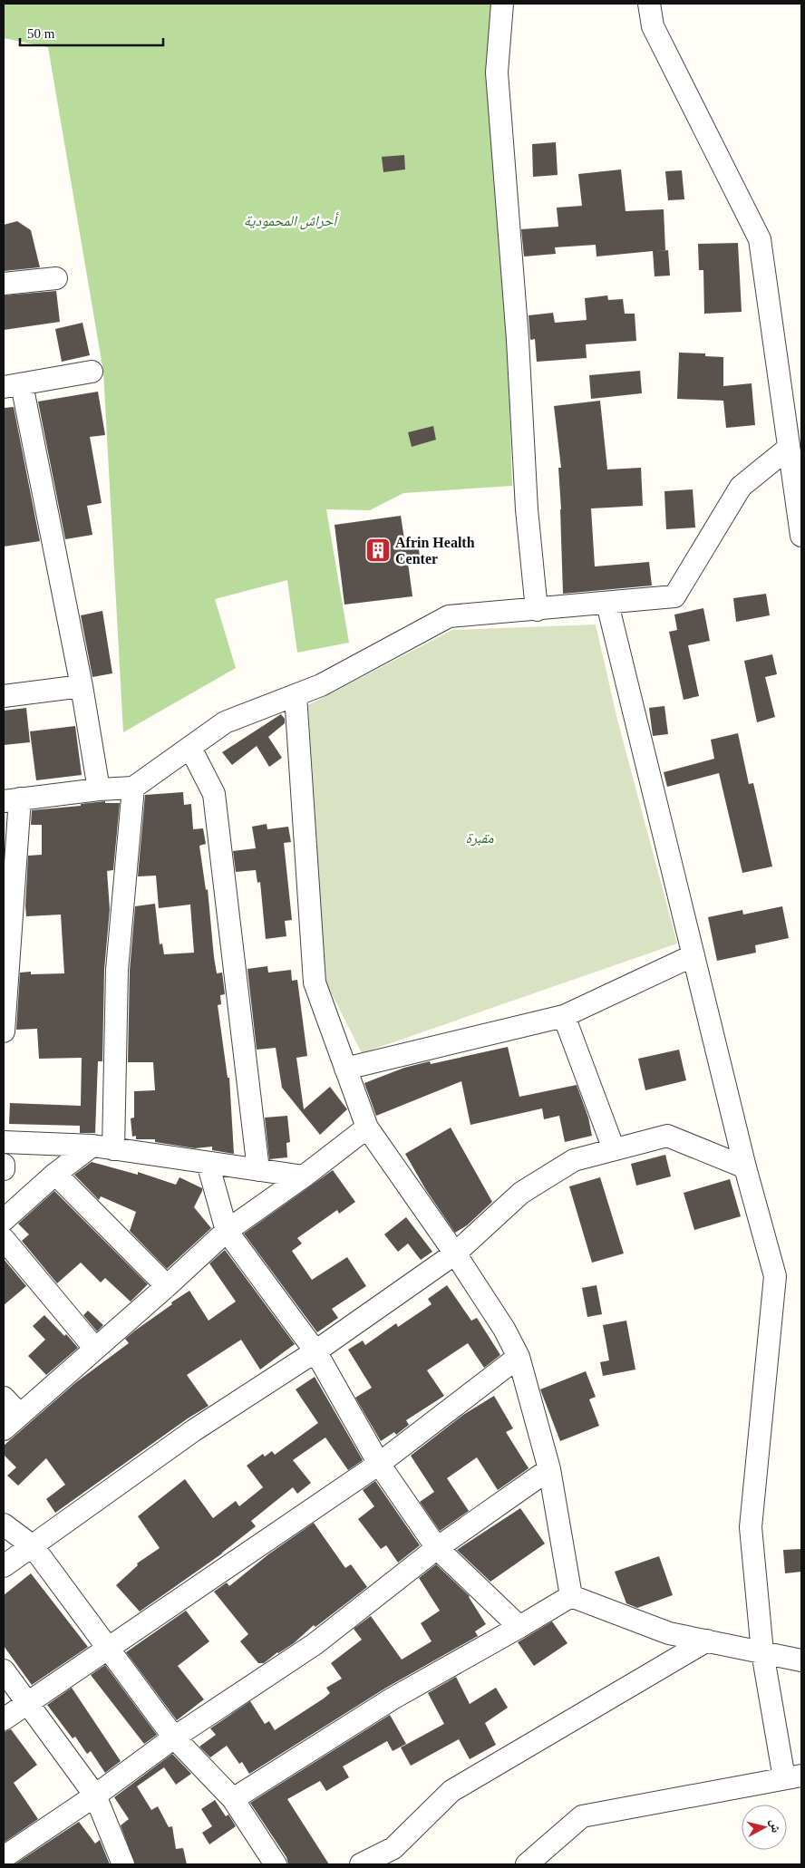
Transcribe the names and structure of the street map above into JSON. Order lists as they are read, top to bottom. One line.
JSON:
{"parks":["أحراش المحمودية","مقبرة"],"places":{"building":["Afrin Health Center"]},"scale_bar":"50 m","north":"right"}
